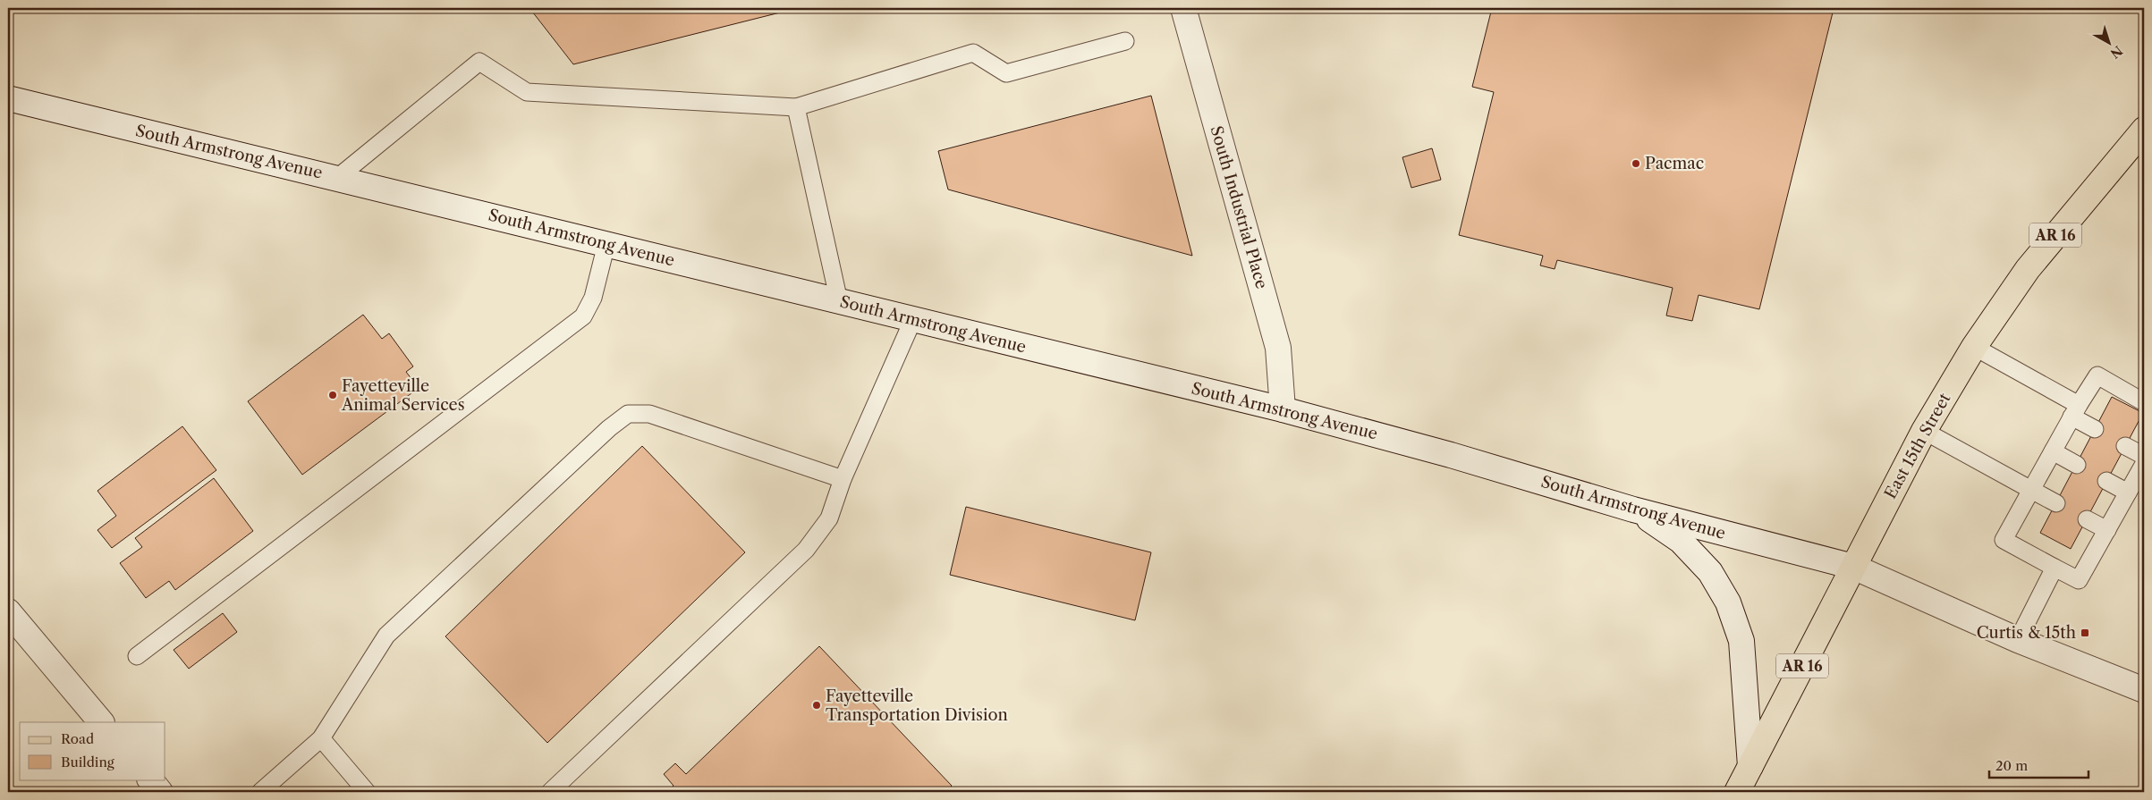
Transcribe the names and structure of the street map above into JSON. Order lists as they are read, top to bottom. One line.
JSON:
{"streets":{"main road":["AR 16","East 15th Street"],"street":["South Armstrong Avenue","South Industrial Place"]},"crossings":[["South Armstrong Avenue","South Industrial Place"],["South Armstrong Avenue","East 15th Street"]],"places":{"other":["Pacmac","Fayetteville Animal Services","Fayetteville Transportation Division"],"transit":["Curtis & 15th"]},"legend":["Road","Building"],"scale_bar":"20 m","north":"bottom right"}
